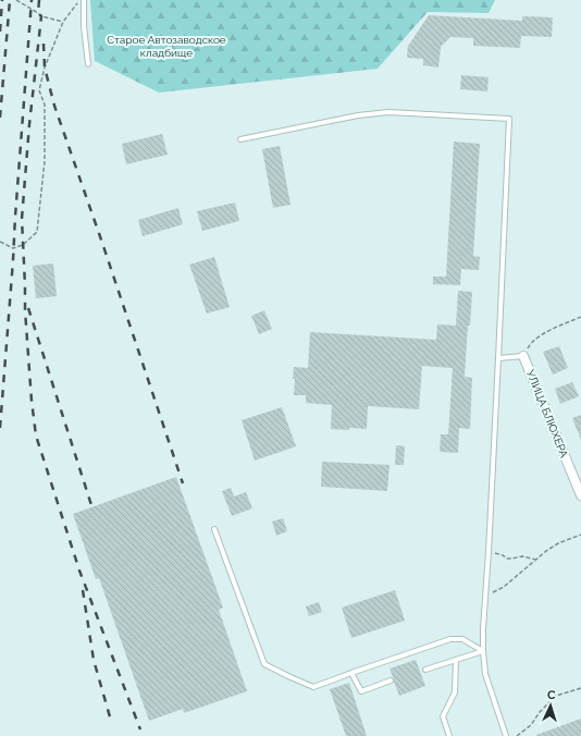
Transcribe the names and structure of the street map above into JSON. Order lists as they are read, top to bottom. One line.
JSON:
{"streets":{"street":["УЛИЦА БЛЮХЕРА"]},"parks":["Старое Автозаводское кладбище"],"north":"top"}
